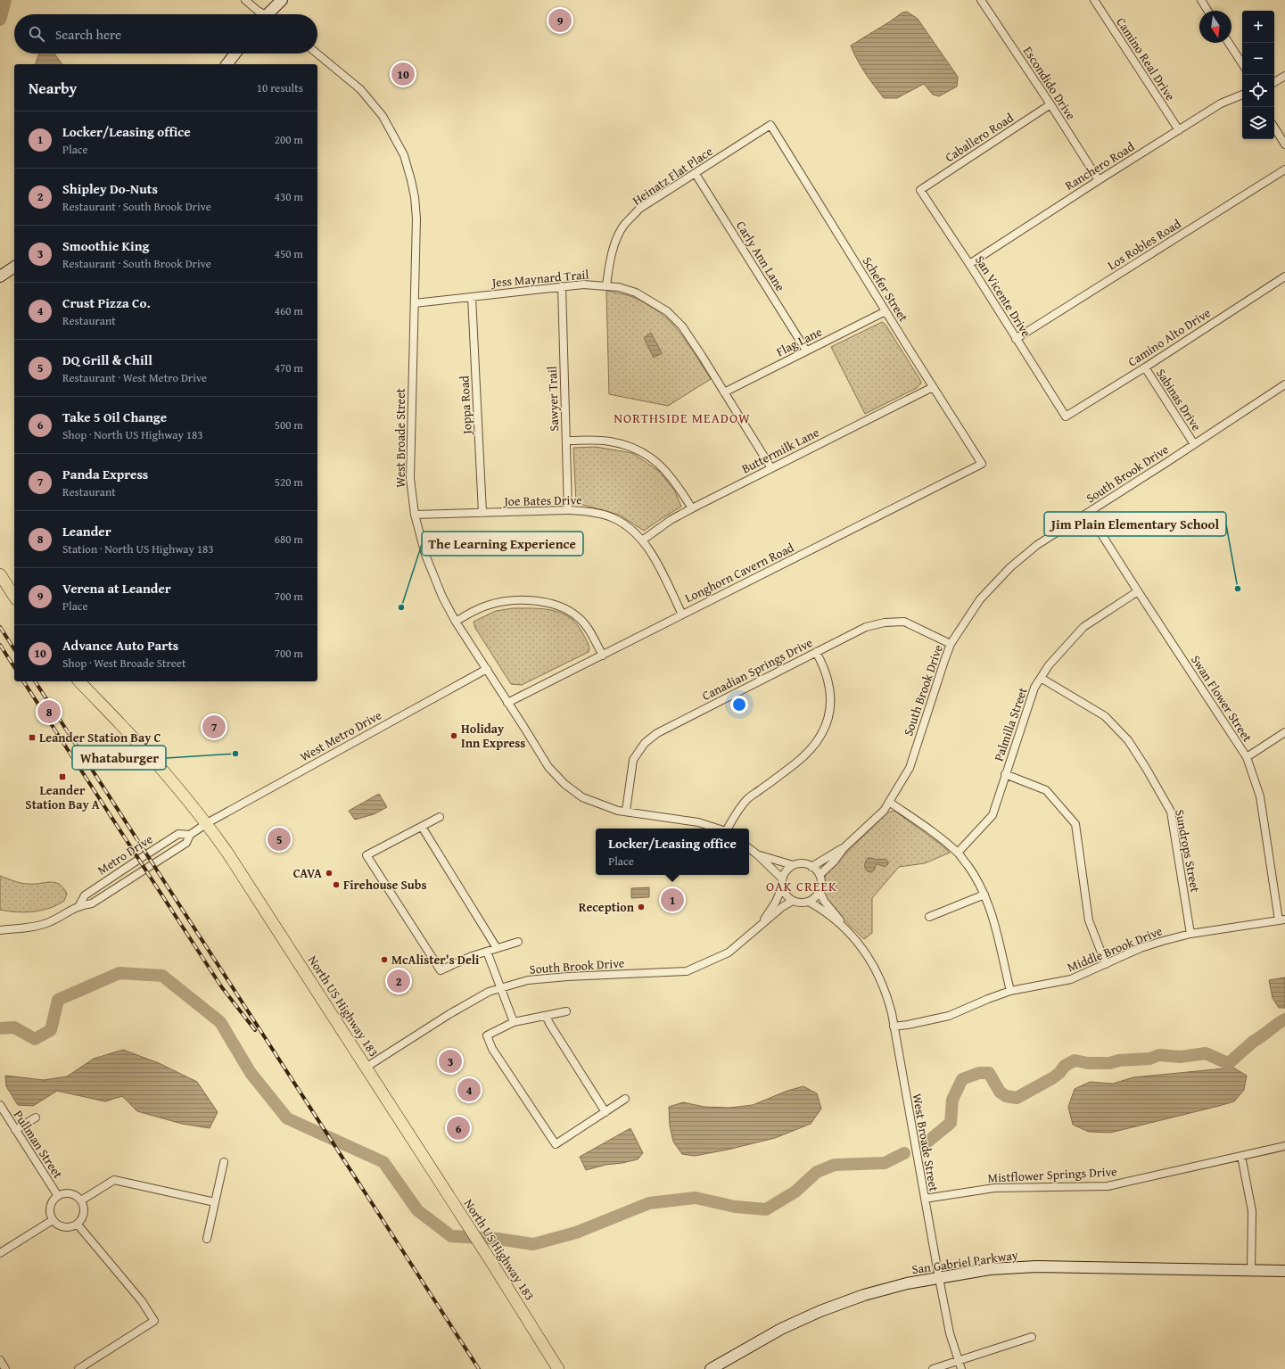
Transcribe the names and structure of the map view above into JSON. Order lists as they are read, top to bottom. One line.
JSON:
{"streets":{"main road":["North US Highway 183"],"street":["Camino Real Drive","Escondido Drive","Caballero Road","Ranchero Road","Heinatz Flat Place","Los Robles Road","Carly Ann Lane","Jess Maynard Trail","Schefer Street","San Vicente Drive","Camino Alto Drive","Flag Lane","Sawyer Trail","Sabinas Drive","Joppa Road","West Broade Street","Buttermilk Lane","South Brook Drive","Joe Bates Drive","Longhorn Cavern Road","Canadian Springs Drive","Swan Flower Street","Palmilla Street","West Metro Drive","Sundrops Street","Metro Drive","Middle Brook Drive","Pullman Street","Mistflower Springs Drive","San Gabriel Parkway"]},"crossings":[["Camino Real Drive","Ranchero Road"],["Escondido Drive","Caballero Road"],["Escondido Drive","Ranchero Road"],["Caballero Road","San Vicente Drive"],["Ranchero Road","San Vicente Drive"],["Heinatz Flat Place","Carly Ann Lane"],["Heinatz Flat Place","Jess Maynard Trail"],["Heinatz Flat Place","Schefer Street"],["Los Robles Road","San Vicente Drive"],["Carly Ann Lane","Flag Lane"],["Jess Maynard Trail","Flag Lane"],["Jess Maynard Trail","Sawyer Trail"],["Jess Maynard Trail","Joppa Road"],["Jess Maynard Trail","West Broade Street"],["Jess Maynard Trail","Buttermilk Lane"],["Schefer Street","Flag Lane"],["Schefer Street","Buttermilk Lane"],["Schefer Street","Longhorn Cavern Road"],["San Vicente Drive","Camino Alto Drive"],["Camino Alto Drive","Sabinas Drive"],["Sawyer Trail","Joe Bates Drive"],["Sabinas Drive","South Brook Drive"],["Joppa Road","Joe Bates Drive"],["West Broade Street","South Brook Drive"],["West Broade Street","Joe Bates Drive"],["West Broade Street","Longhorn Cavern Road"],["West Broade Street","Canadian Springs Drive"],["West Broade Street","West Metro Drive"],["West Broade Street","Middle Brook Drive"],["West Broade Street","Mistflower Springs Drive"],["West Broade Street","San Gabriel Parkway"],["Buttermilk Lane","Joe Bates Drive"],["South Brook Drive","Canadian Springs Drive"],["South Brook Drive","Swan Flower Street"],["South Brook Drive","North US Highway 183"],["Joe Bates Drive","Longhorn Cavern Road"],["Swan Flower Street","Palmilla Street"],["Swan Flower Street","Middle Brook Drive"],["Palmilla Street","Sundrops Street"],["West Metro Drive","Metro Drive"],["West Metro Drive","North US Highway 183"],["Sundrops Street","Middle Brook Drive"],["Metro Drive","North US Highway 183"]],"districts":["NORTHSIDE MEADOW","OAK CREEK"],"places":{"other":["Jim Plain Elementary School","The Learning Experience","Holiday Inn Express","Whataburger","CAVA","Firehouse Subs","Reception","McAlister's Deli"],"transit":["Leander Station Bay C","Leander Station Bay A"]},"north":"bottom","page":{"pins":["9","10","8","7","5","1","2","3","4","6"],"map_buttons":["+","−"],"search":"Search here","heading":["Nearby","10 results"],"list":[{"mark":"1","name":"Locker/Leasing office","note":"Place","value":"200 m"},{"mark":"2","name":"Shipley Do-Nuts","note":"Restaurant · South Brook Drive","value":"430 m"},{"mark":"3","name":"Smoothie King","note":"Restaurant · South Brook Drive","value":"450 m"},{"mark":"4","name":"Crust Pizza Co.","note":"Restaurant","value":"460 m"},{"mark":"5","name":"DQ Grill & Chill","note":"Restaurant · West Metro Drive","value":"470 m"},{"mark":"6","name":"Take 5 Oil Change","note":"Shop · North US Highway 183","value":"500 m"},{"mark":"7","name":"Panda Express","note":"Restaurant","value":"520 m"},{"mark":"8","name":"Leander","note":"Station · North US Highway 183","value":"680 m"},{"mark":"9","name":"Verena at Leander","note":"Place","value":"700 m"},{"mark":"10","name":"Advance Auto Parts","note":"Shop · West Broade Street","value":"700 m"}],"popup":["Locker/Leasing office","Place"]}}
